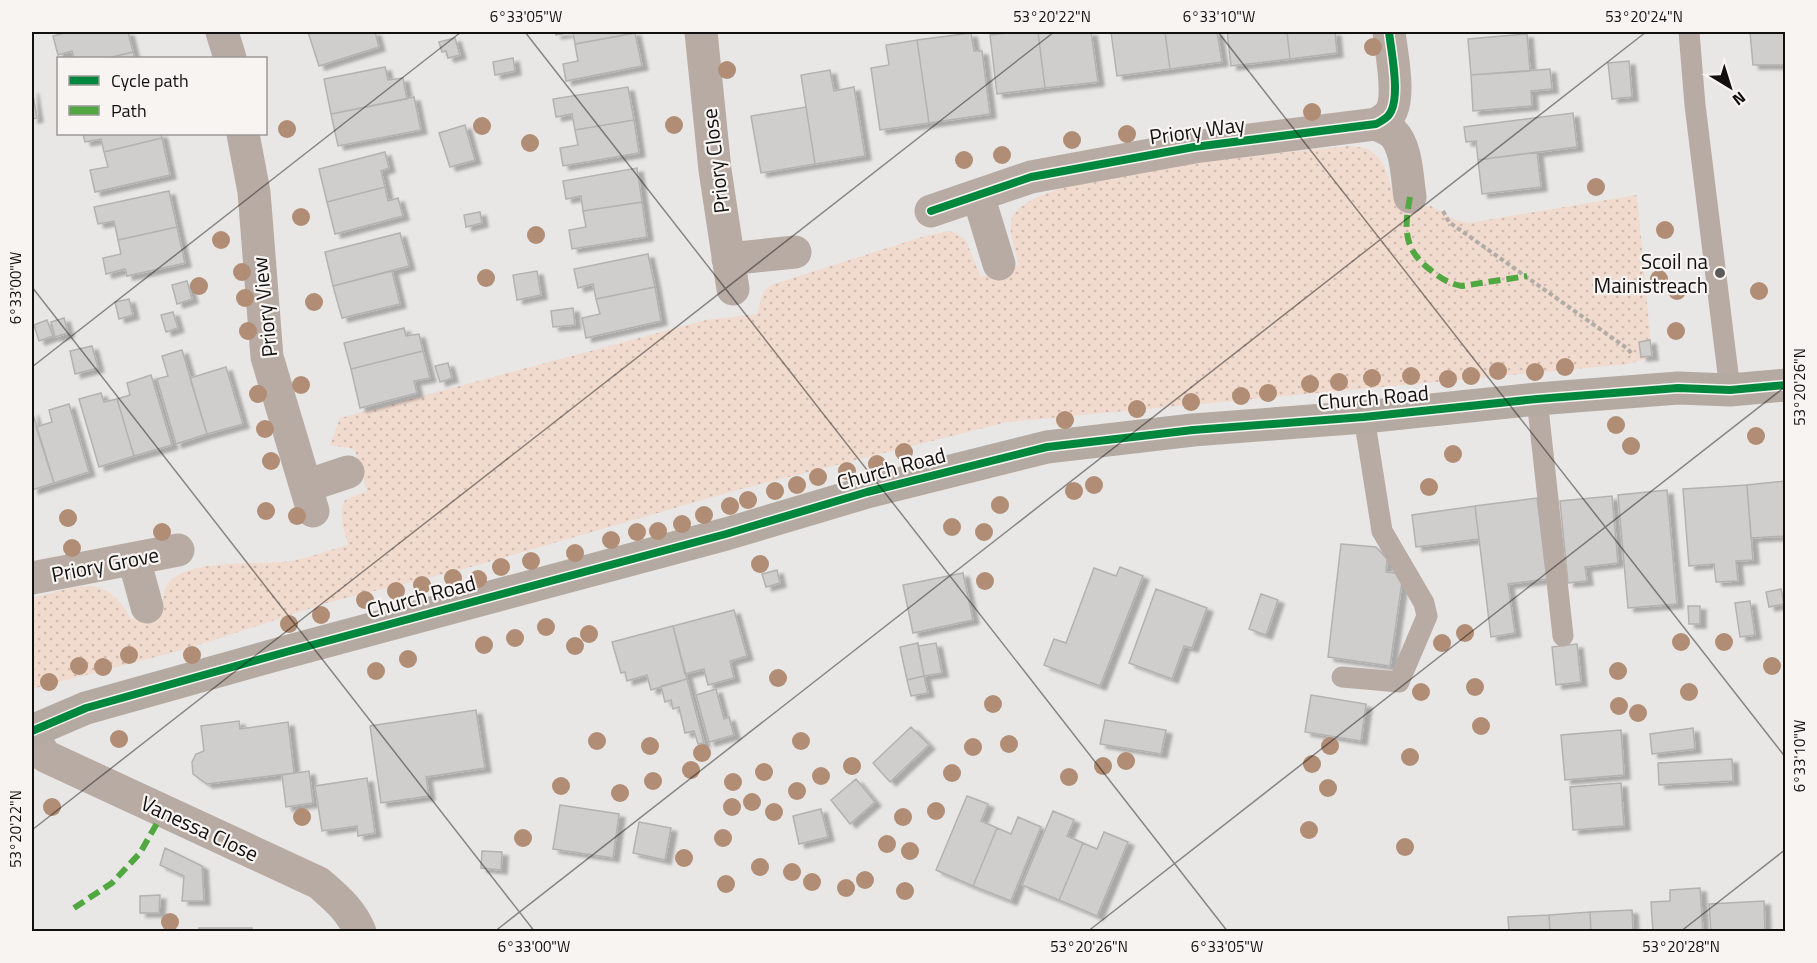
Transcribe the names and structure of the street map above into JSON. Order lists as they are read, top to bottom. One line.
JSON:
{"streets":{"street":["Priory Way","Priory Close","Priory View","Church Road","Priory Grove","Vanessa Close"]},"crossings":[["Church Road","Vanessa Close"]],"places":["Scoil na Mainistreach"],"legend":["Cycle path","Path"],"north":"bottom right","coordinates":["6°33'05\"W","53°20'22\"N","6°33'10\"W","53°20'24\"N","6°33'00\"W","53°20'26\"N","53°20'28\"N"]}
